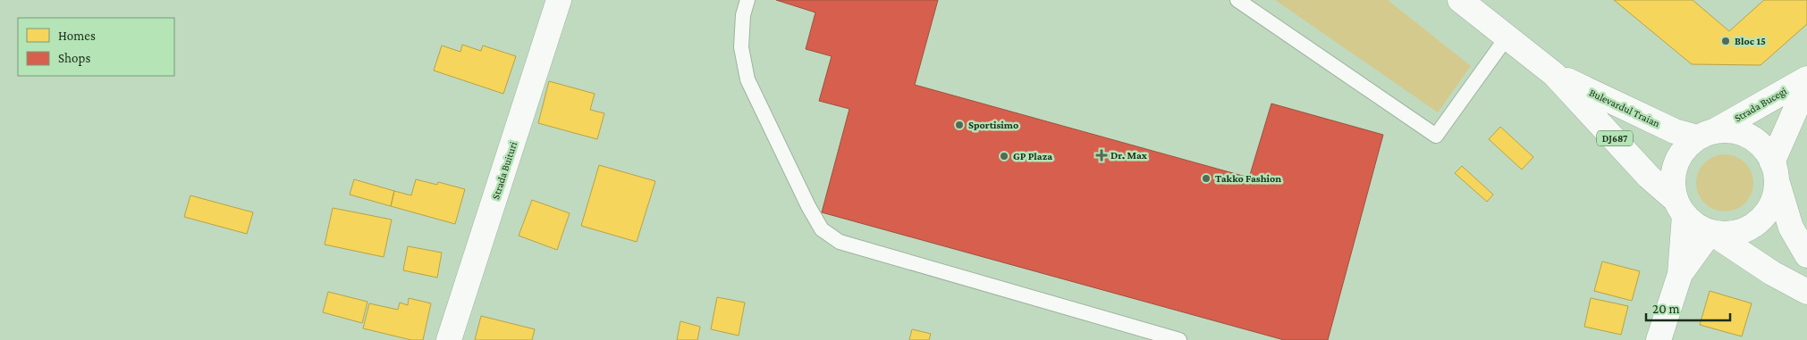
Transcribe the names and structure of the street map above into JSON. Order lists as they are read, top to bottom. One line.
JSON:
{"streets":{"main road":["Strada Bucegi","Bulevardul Traian","DJ687","Strada Buituri"]},"crossings":[["Strada Bucegi","Bulevardul Traian"]],"places":{"other":["Bloc 15","Sportisimo","GP Plaza","Takko Fashion"],"health":["Dr. Max"]},"legend":["Homes","Shops"],"scale_bar":"20 m"}
